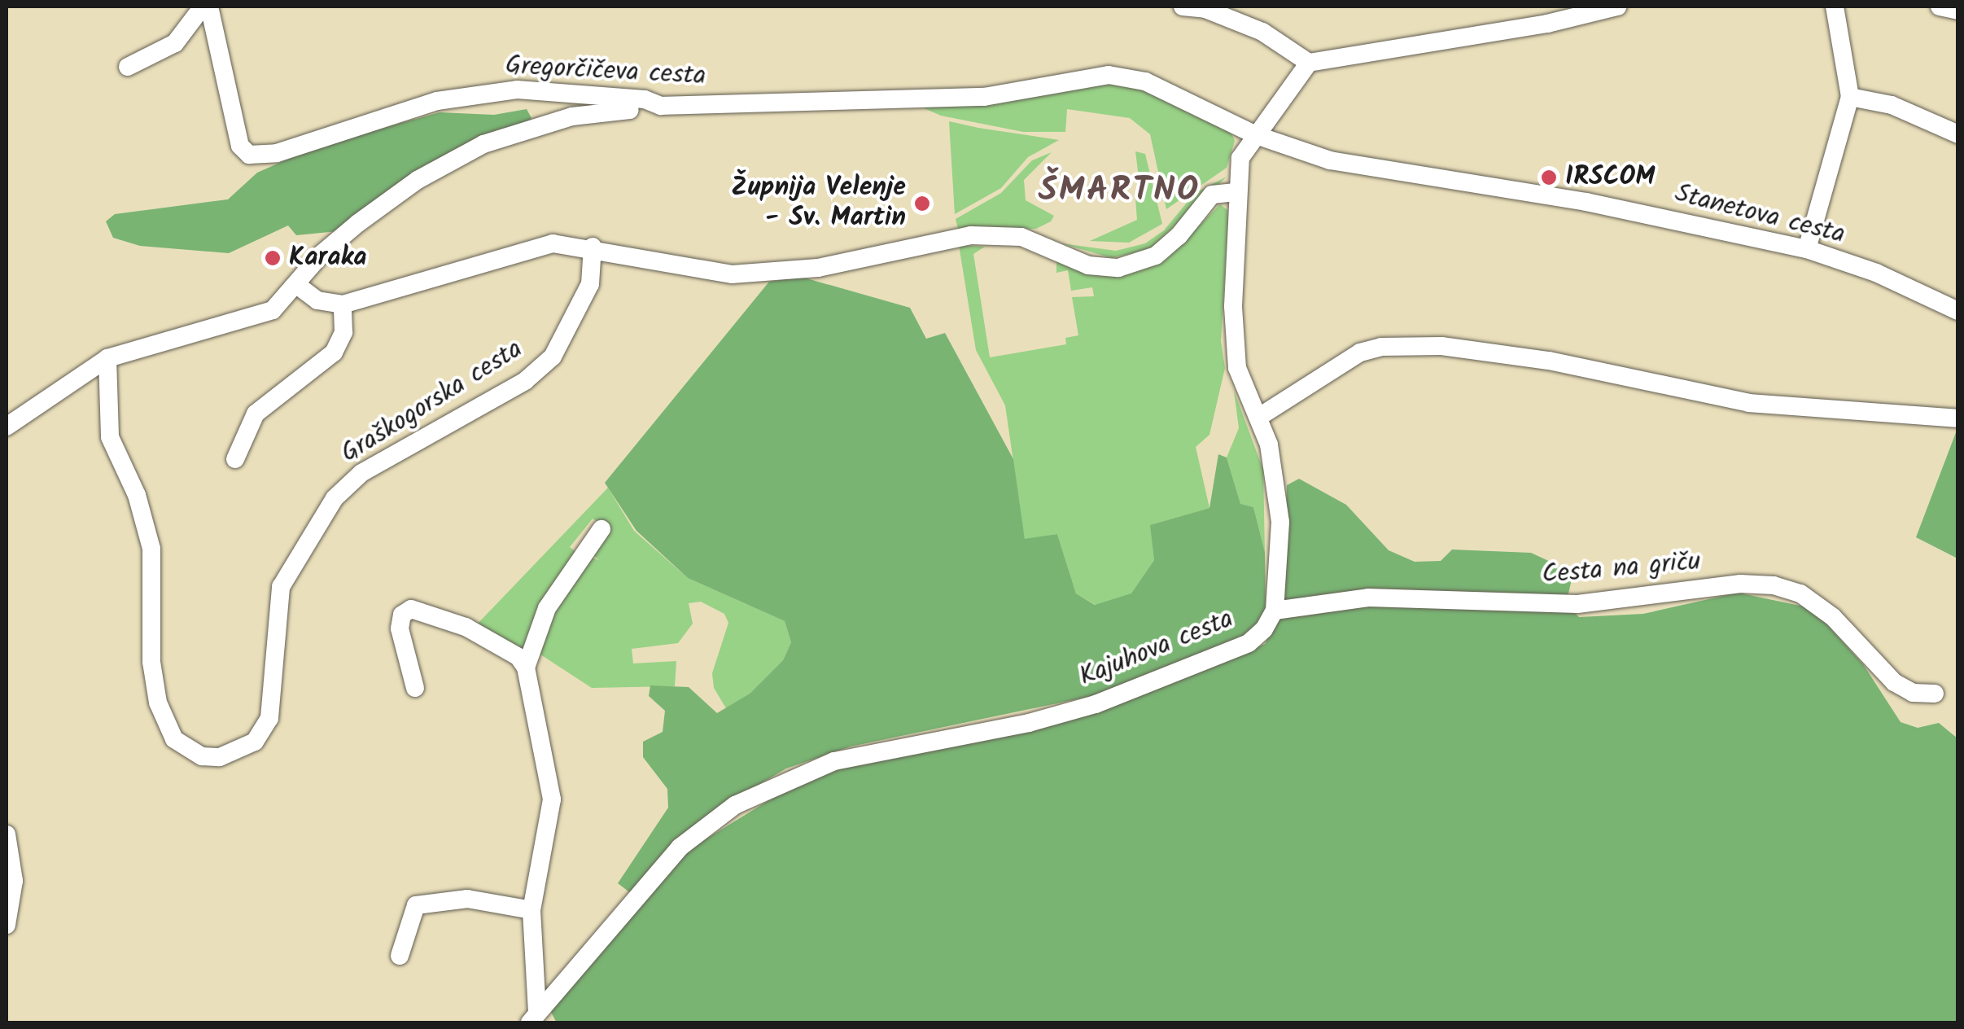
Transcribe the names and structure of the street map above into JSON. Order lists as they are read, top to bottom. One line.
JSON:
{"streets":{"street":["Gregorčičeva cesta","Stanetova cesta","Graškogorska cesta","Cesta na griču","Kajuhova cesta"]},"crossings":[["Gregorčičeva cesta","Stanetova cesta"],["Cesta na griču","Kajuhova cesta"]],"districts":["ŠMARTNO"],"places":["IRSCOM","Župnija Velenje - Sv. Martin","Karaka"]}
